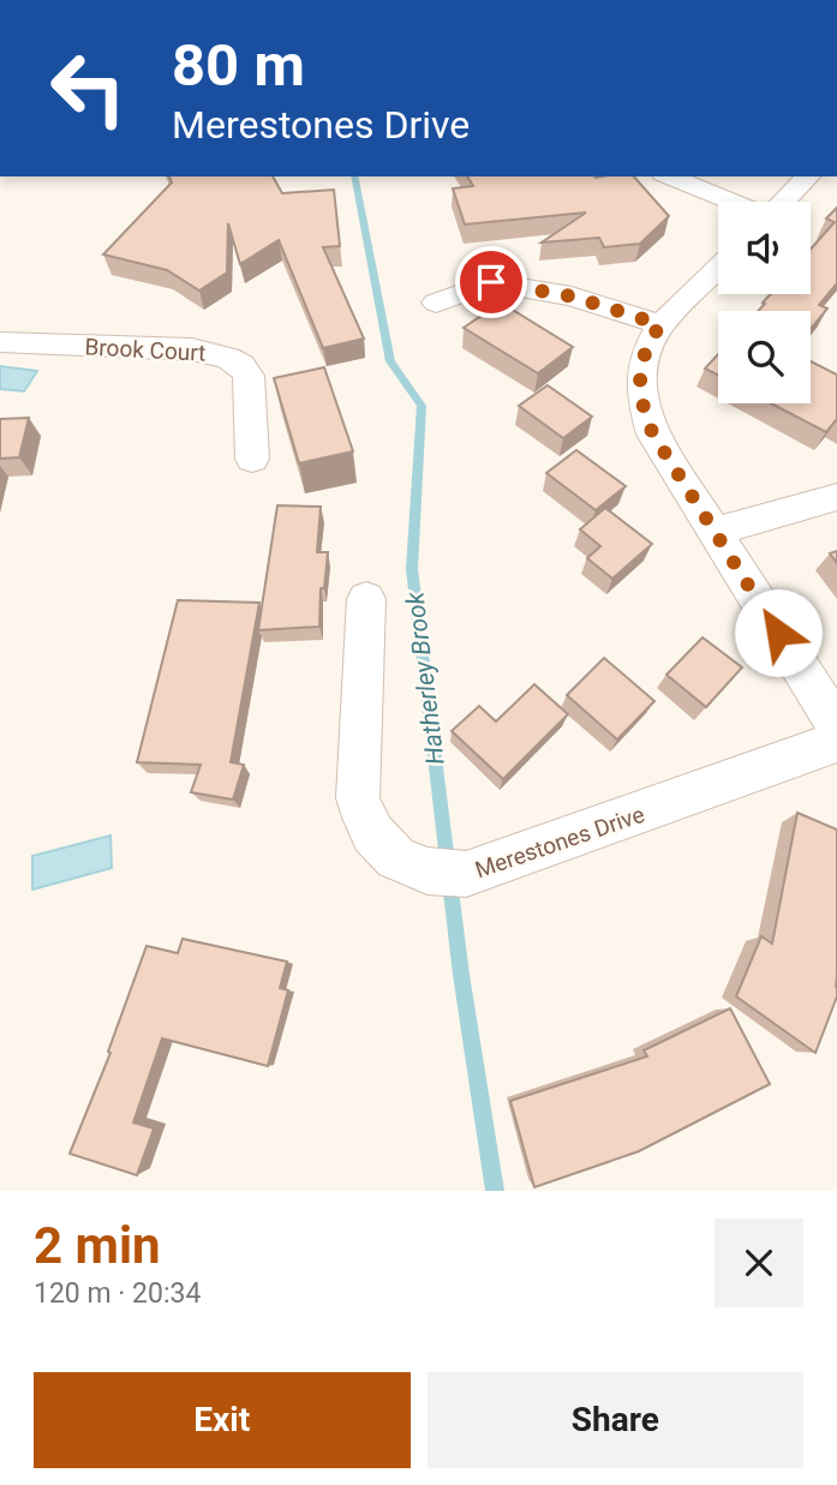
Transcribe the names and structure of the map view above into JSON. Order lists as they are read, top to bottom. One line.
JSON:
{"streets":{"street":["Brook Court","Merestones Drive"]},"water":["Hatherley Brook"],"page":{"turn":["80 m","Merestones Drive"],"heading":["2 min","120 m · 20:34"],"buttons":["Exit","Share"]}}
